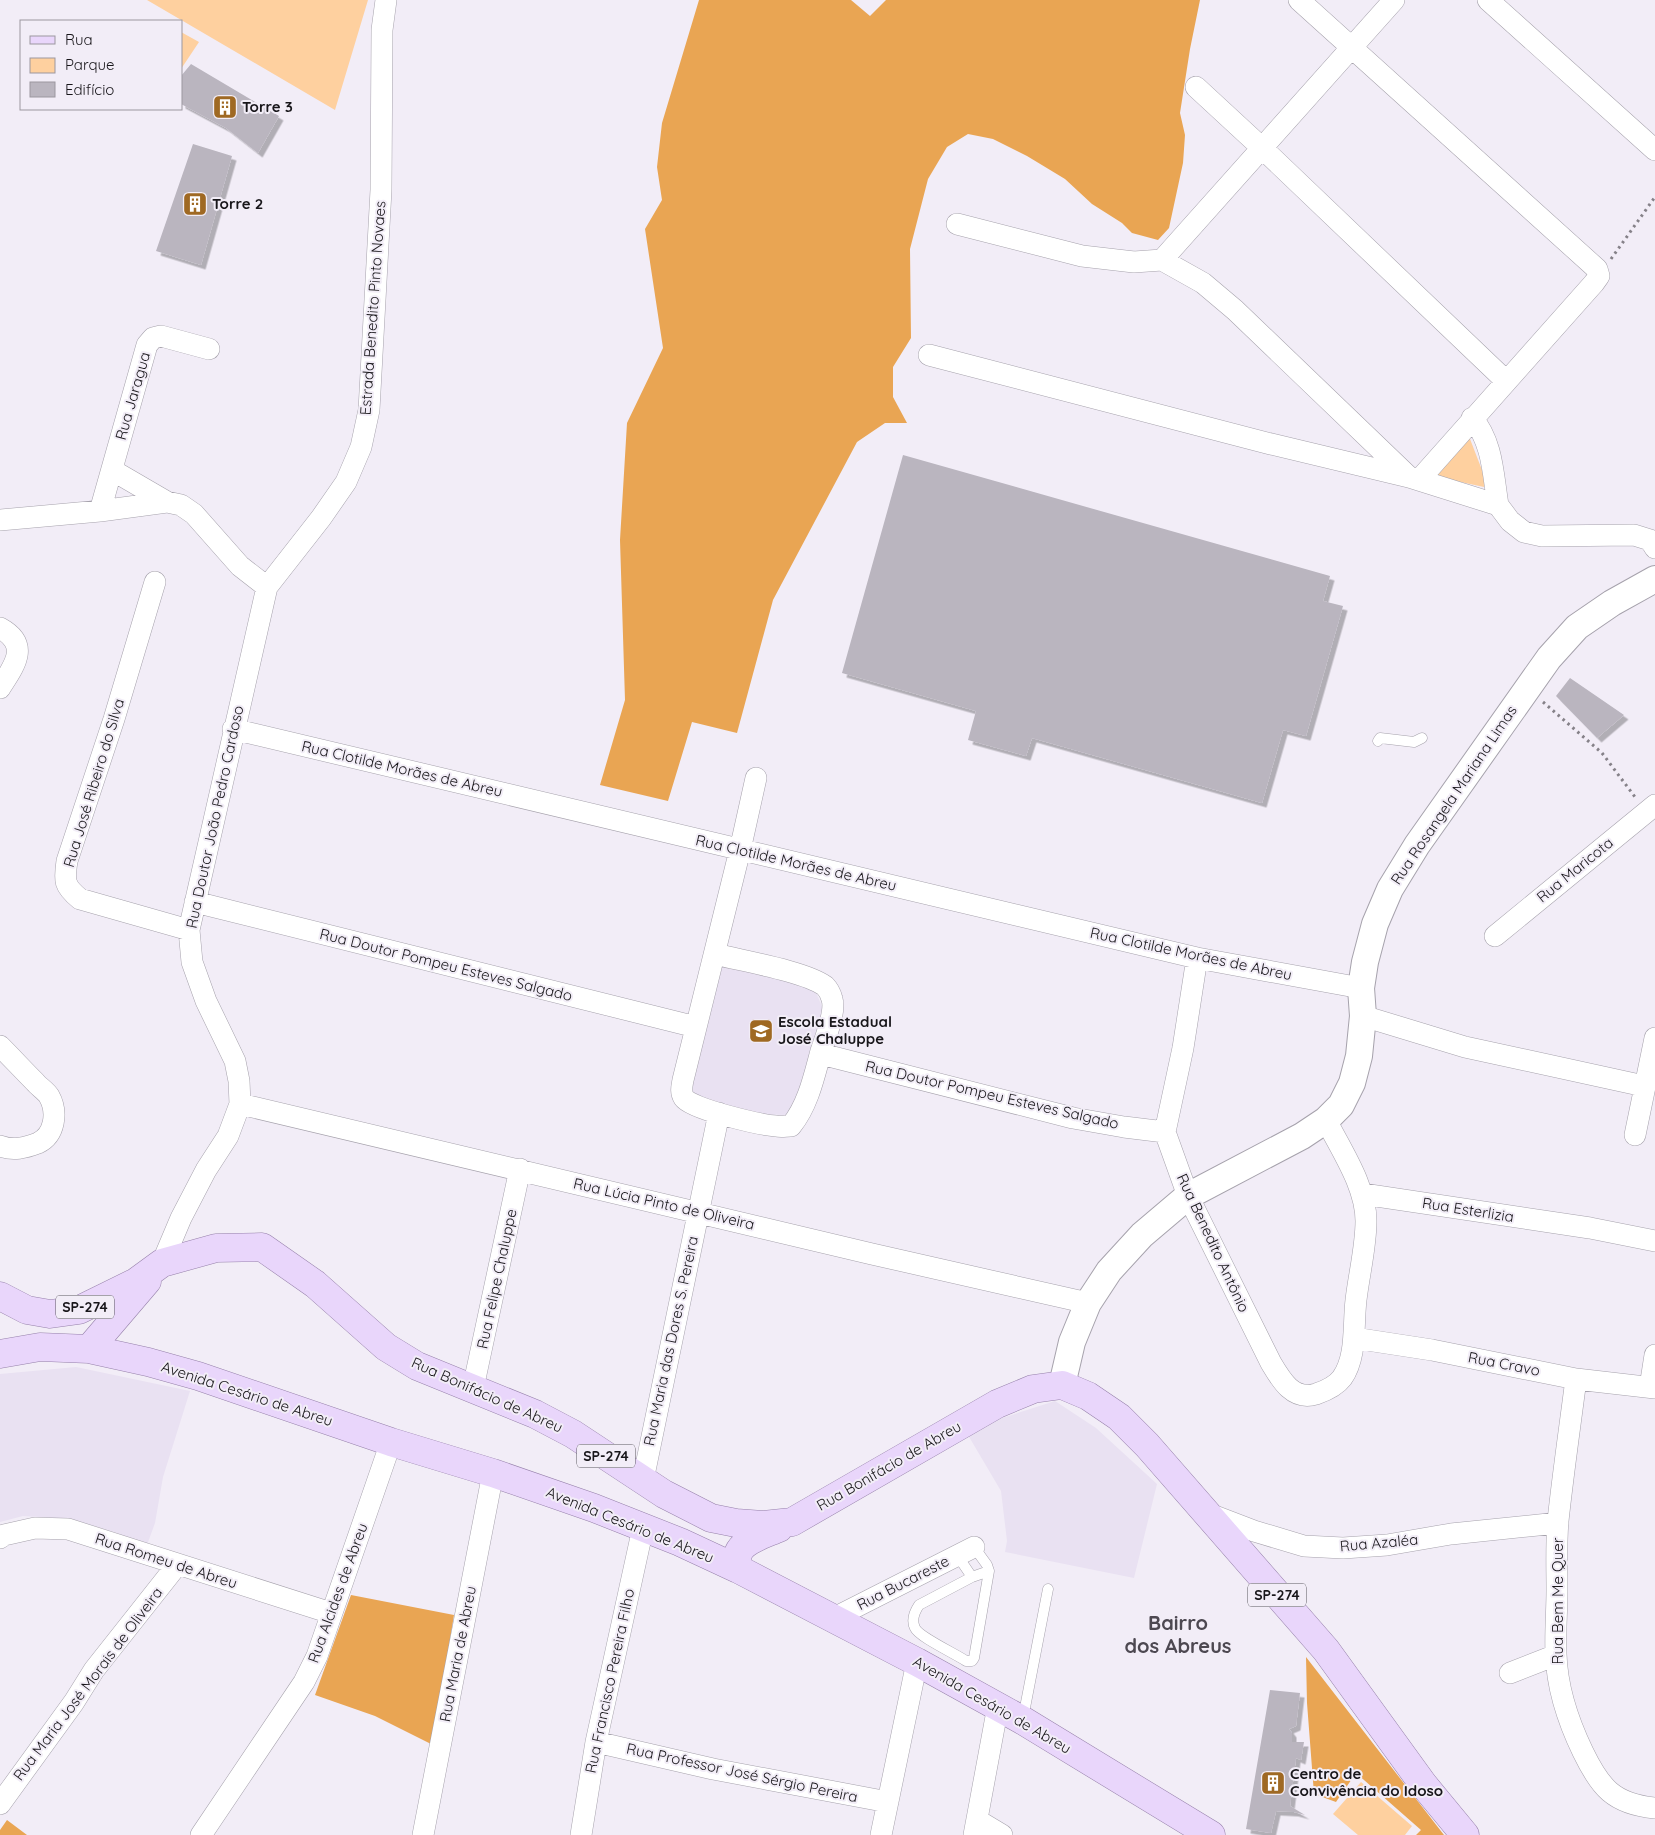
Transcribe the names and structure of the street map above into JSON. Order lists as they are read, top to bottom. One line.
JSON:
{"streets":{"main road":["SP-274","Avenida Cesário de Abreu","Rua Bonifácio de Abreu"],"street":["Estrada Benedito Pinto Novaes","Rua Jaragua","Rua Clotilde Morães de Abreu","Rua José Ribeiro do Silva","Rua Rosangela Mariana Limas","Rua Doutor João Pedro Cardoso","Rua Maricota","Rua Doutor Pompeu Esteves Salgado","Rua Lúcia Pinto de Oliveira","Rua Esterlizia","Rua Benedito Antônio","Rua Felipe Chaluppe","Rua Maria das Dores S. Pereira","Rua Cravo","Rua Azaléa","Rua Romeu de Abreu","Rua Bucareste","Rua Alcides de Abreu","Rua Bem Me Quer","Rua Maria de Abreu","Rua Francisco Pereira Filho","Rua Maria José Morais de Oliveira","Rua Professor José Sérgio Pereira"]},"crossings":[["Estrada Benedito Pinto Novaes","Rua Doutor João Pedro Cardoso"],["Rua Clotilde Morães de Abreu","Rua Rosangela Mariana Limas"],["Rua Clotilde Morães de Abreu","Rua Doutor João Pedro Cardoso"],["Rua José Ribeiro do Silva","Rua Doutor João Pedro Cardoso"],["Rua Rosangela Mariana Limas","Rua Lúcia Pinto de Oliveira"],["Rua Rosangela Mariana Limas","Rua Benedito Antônio"],["Rua Rosangela Mariana Limas","SP-274"],["Rua Rosangela Mariana Limas","Rua Bonifácio de Abreu"],["Rua Doutor João Pedro Cardoso","Rua Doutor Pompeu Esteves Salgado"],["Rua Doutor João Pedro Cardoso","Rua Lúcia Pinto de Oliveira"],["Rua Doutor João Pedro Cardoso","Rua Bonifácio de Abreu"],["Rua Doutor Pompeu Esteves Salgado","Rua Benedito Antônio"],["Rua Lúcia Pinto de Oliveira","Rua Felipe Chaluppe"],["Rua Lúcia Pinto de Oliveira","Rua Maria das Dores S. Pereira"],["Rua Benedito Antônio","Rua Cravo"],["Rua Felipe Chaluppe","Rua Bonifácio de Abreu"],["SP-274","Rua Bonifácio de Abreu"],["SP-274","Rua Azaléa"],["Rua Maria das Dores S. Pereira","Rua Bonifácio de Abreu"],["Rua Cravo","Rua Bem Me Quer"],["Avenida Cesário de Abreu","Rua Bucareste"],["Avenida Cesário de Abreu","Rua Alcides de Abreu"],["Avenida Cesário de Abreu","Rua Maria de Abreu"],["Avenida Cesário de Abreu","Rua Francisco Pereira Filho"],["Rua Azaléa","Rua Bem Me Quer"],["Rua Romeu de Abreu","Rua Alcides de Abreu"],["Rua Romeu de Abreu","Rua Maria José Morais de Oliveira"],["Rua Francisco Pereira Filho","Rua Professor José Sérgio Pereira"]],"districts":["Bairro dos Abreus"],"places":{"building":["Torre 3","Torre 2","Centro de Convivência do Idoso"],"school or university":["Escola Estadual José Chaluppe"]},"legend":["Rua","Parque","Edifício"]}
